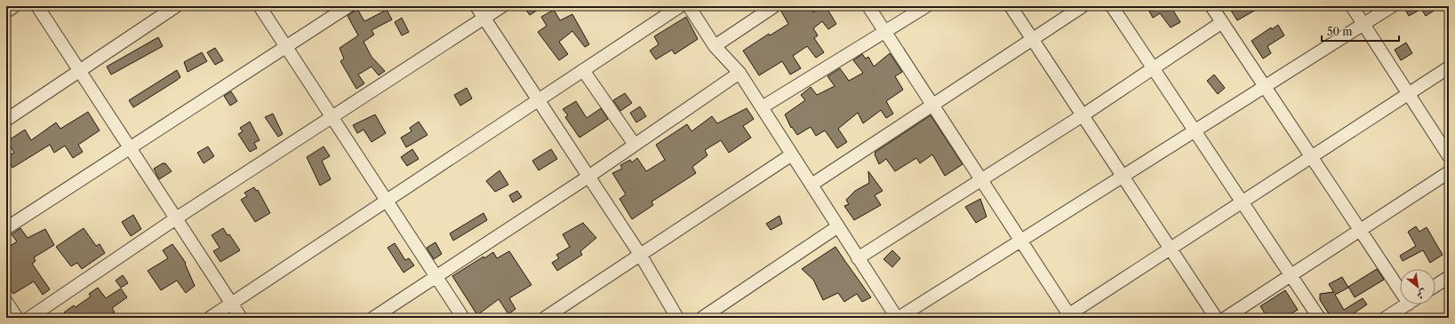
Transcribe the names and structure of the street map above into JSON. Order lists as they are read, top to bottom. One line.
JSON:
{"scale_bar":"50 m","north":"bottom right"}
